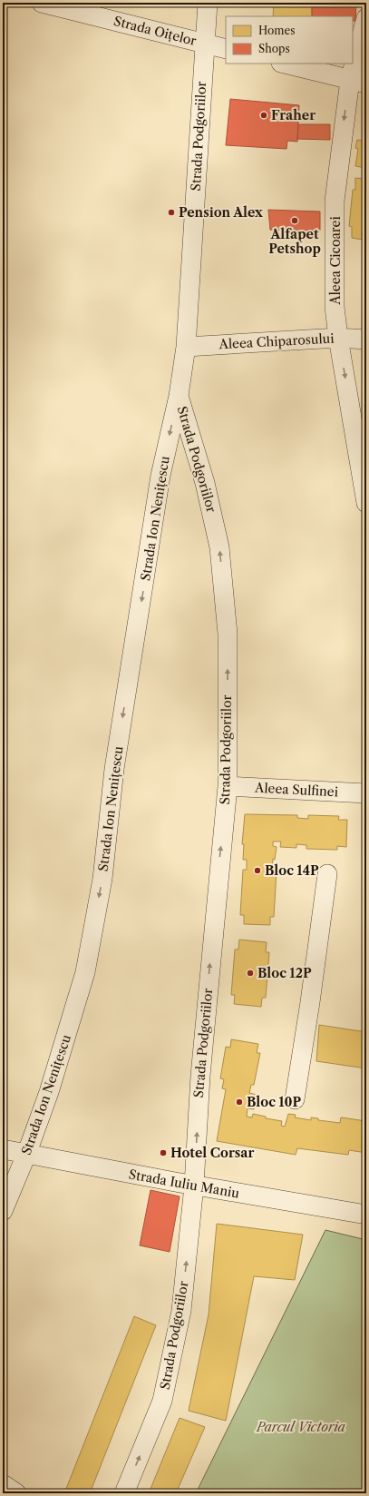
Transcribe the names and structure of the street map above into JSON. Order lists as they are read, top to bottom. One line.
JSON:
{"streets":{"street":["Strada Oițelor","Strada Podgoriilor","Aleea Cicoarei","Aleea Chiparosului","Strada Ion Nenițescu","Aleea Sulfinei","Strada Iuliu Maniu"]},"crossings":[["Strada Oițelor","Strada Podgoriilor"],["Strada Podgoriilor","Aleea Chiparosului"],["Strada Podgoriilor","Strada Ion Nenițescu"],["Strada Podgoriilor","Aleea Sulfinei"],["Strada Podgoriilor","Strada Iuliu Maniu"],["Aleea Cicoarei","Aleea Chiparosului"],["Strada Ion Nenițescu","Strada Iuliu Maniu"]],"one_way":["Strada Podgoriilor","Aleea Cicoarei","Strada Ion Nenițescu"],"parks":["Parcul Victoria"],"places":["Fraher","Pension Alex","Alfapet Petshop","Bloc 14P","Bloc 12P","Bloc 10P","Hotel Corsar"],"legend":["Homes","Shops"]}
